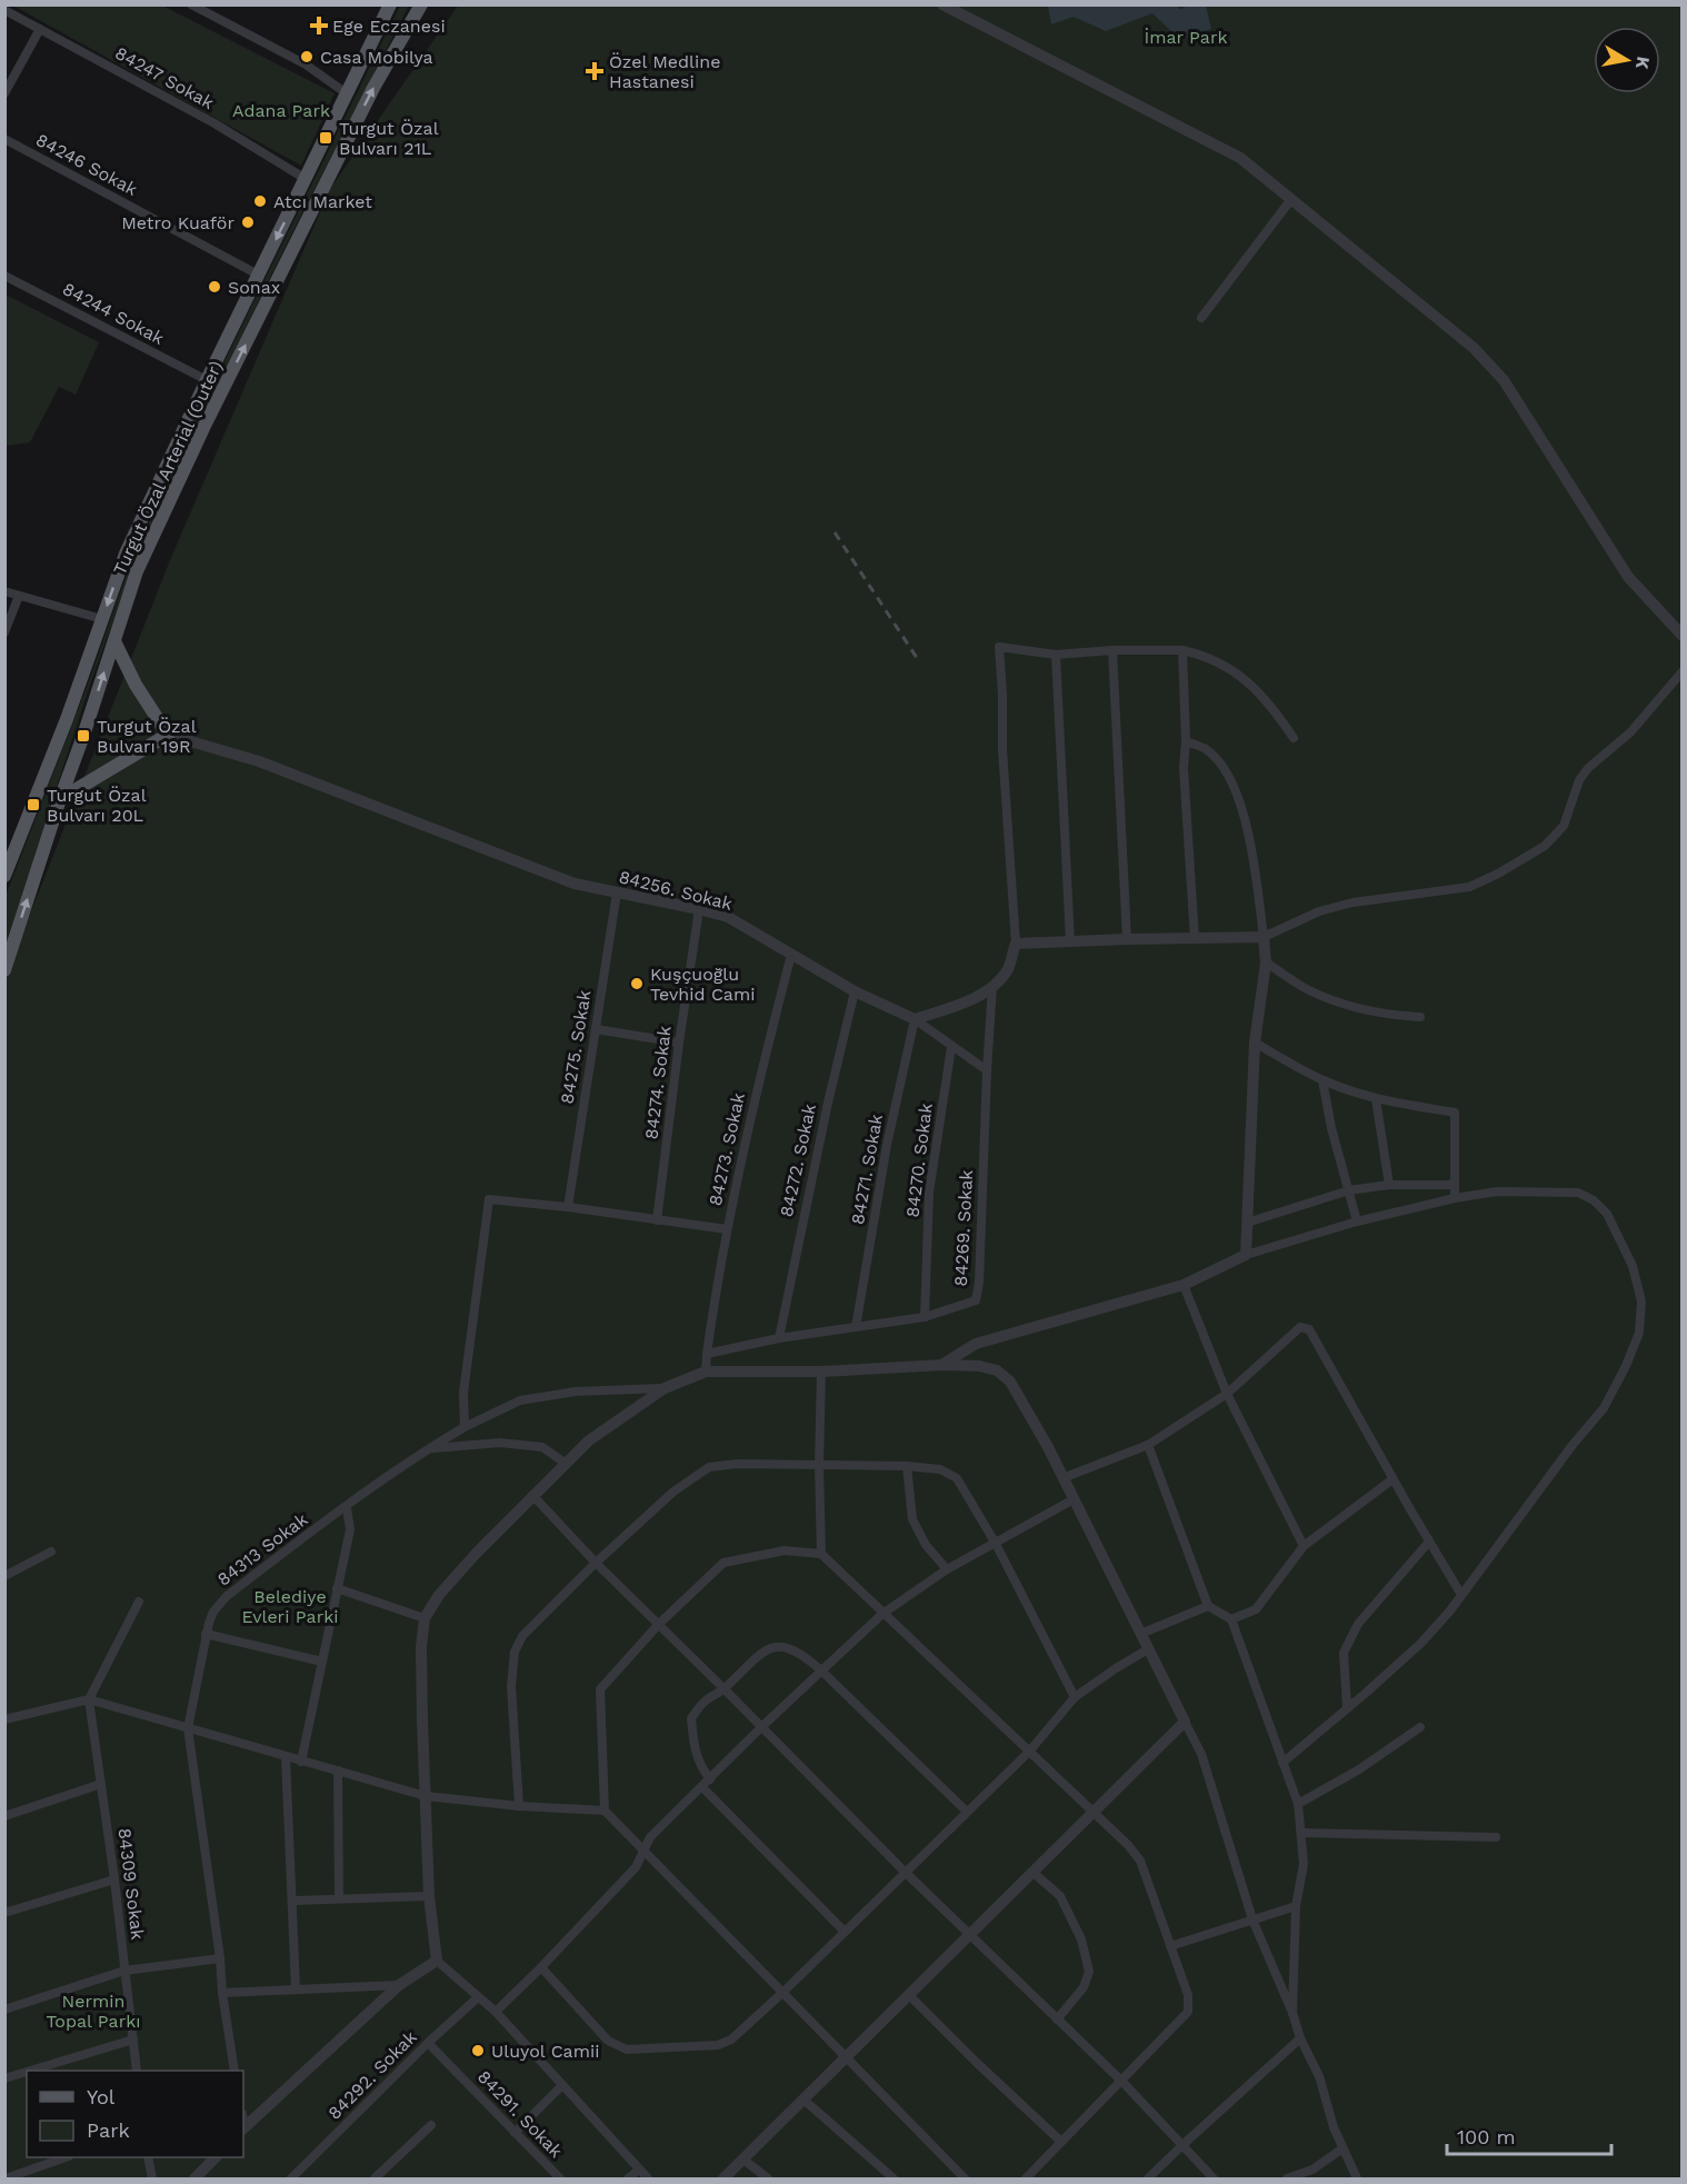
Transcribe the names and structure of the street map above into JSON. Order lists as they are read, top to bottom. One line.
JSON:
{"streets":{"main road":["Turgut Özal Arterial (Outer)"],"street":["84247 Sokak","84246 Sokak","84244 Sokak","84256. Sokak","84275. Sokak","84274. Sokak","84273. Sokak","84272. Sokak","84270. Sokak","84271. Sokak","84269. Sokak","84313 Sokak","84309 Sokak","84292. Sokak","84291. Sokak"]},"crossings":[["84247 Sokak","Turgut Özal Arterial (Outer)"],["84246 Sokak","Turgut Özal Arterial (Outer)"],["84244 Sokak","Turgut Özal Arterial (Outer)"],["84256. Sokak","84275. Sokak"],["84256. Sokak","84274. Sokak"],["84256. Sokak","84273. Sokak"],["84256. Sokak","84272. Sokak"],["84256. Sokak","84271. Sokak"],["84273. Sokak","84269. Sokak"],["84272. Sokak","84269. Sokak"],["84270. Sokak","84269. Sokak"],["84271. Sokak","84269. Sokak"],["84292. Sokak","84291. Sokak"]],"parks":["İmar Park","Adana Park","Belediye Evleri Parki","Nermin Topal Parkı"],"places":{"health":["Ege Eczanesi","Özel Medline Hastanesi"],"other":["Casa Mobilya","Atcı Market","Metro Kuaför","Sonax","Kuşçuoğlu Tevhid Cami","Uluyol Camii"],"transit":["Turgut Özal Bulvarı 21L","Turgut Özal Bulvarı 19R","Turgut Özal Bulvarı 20L"]},"legend":["Yol","Park"],"scale_bar":"100 m","north":"right"}
